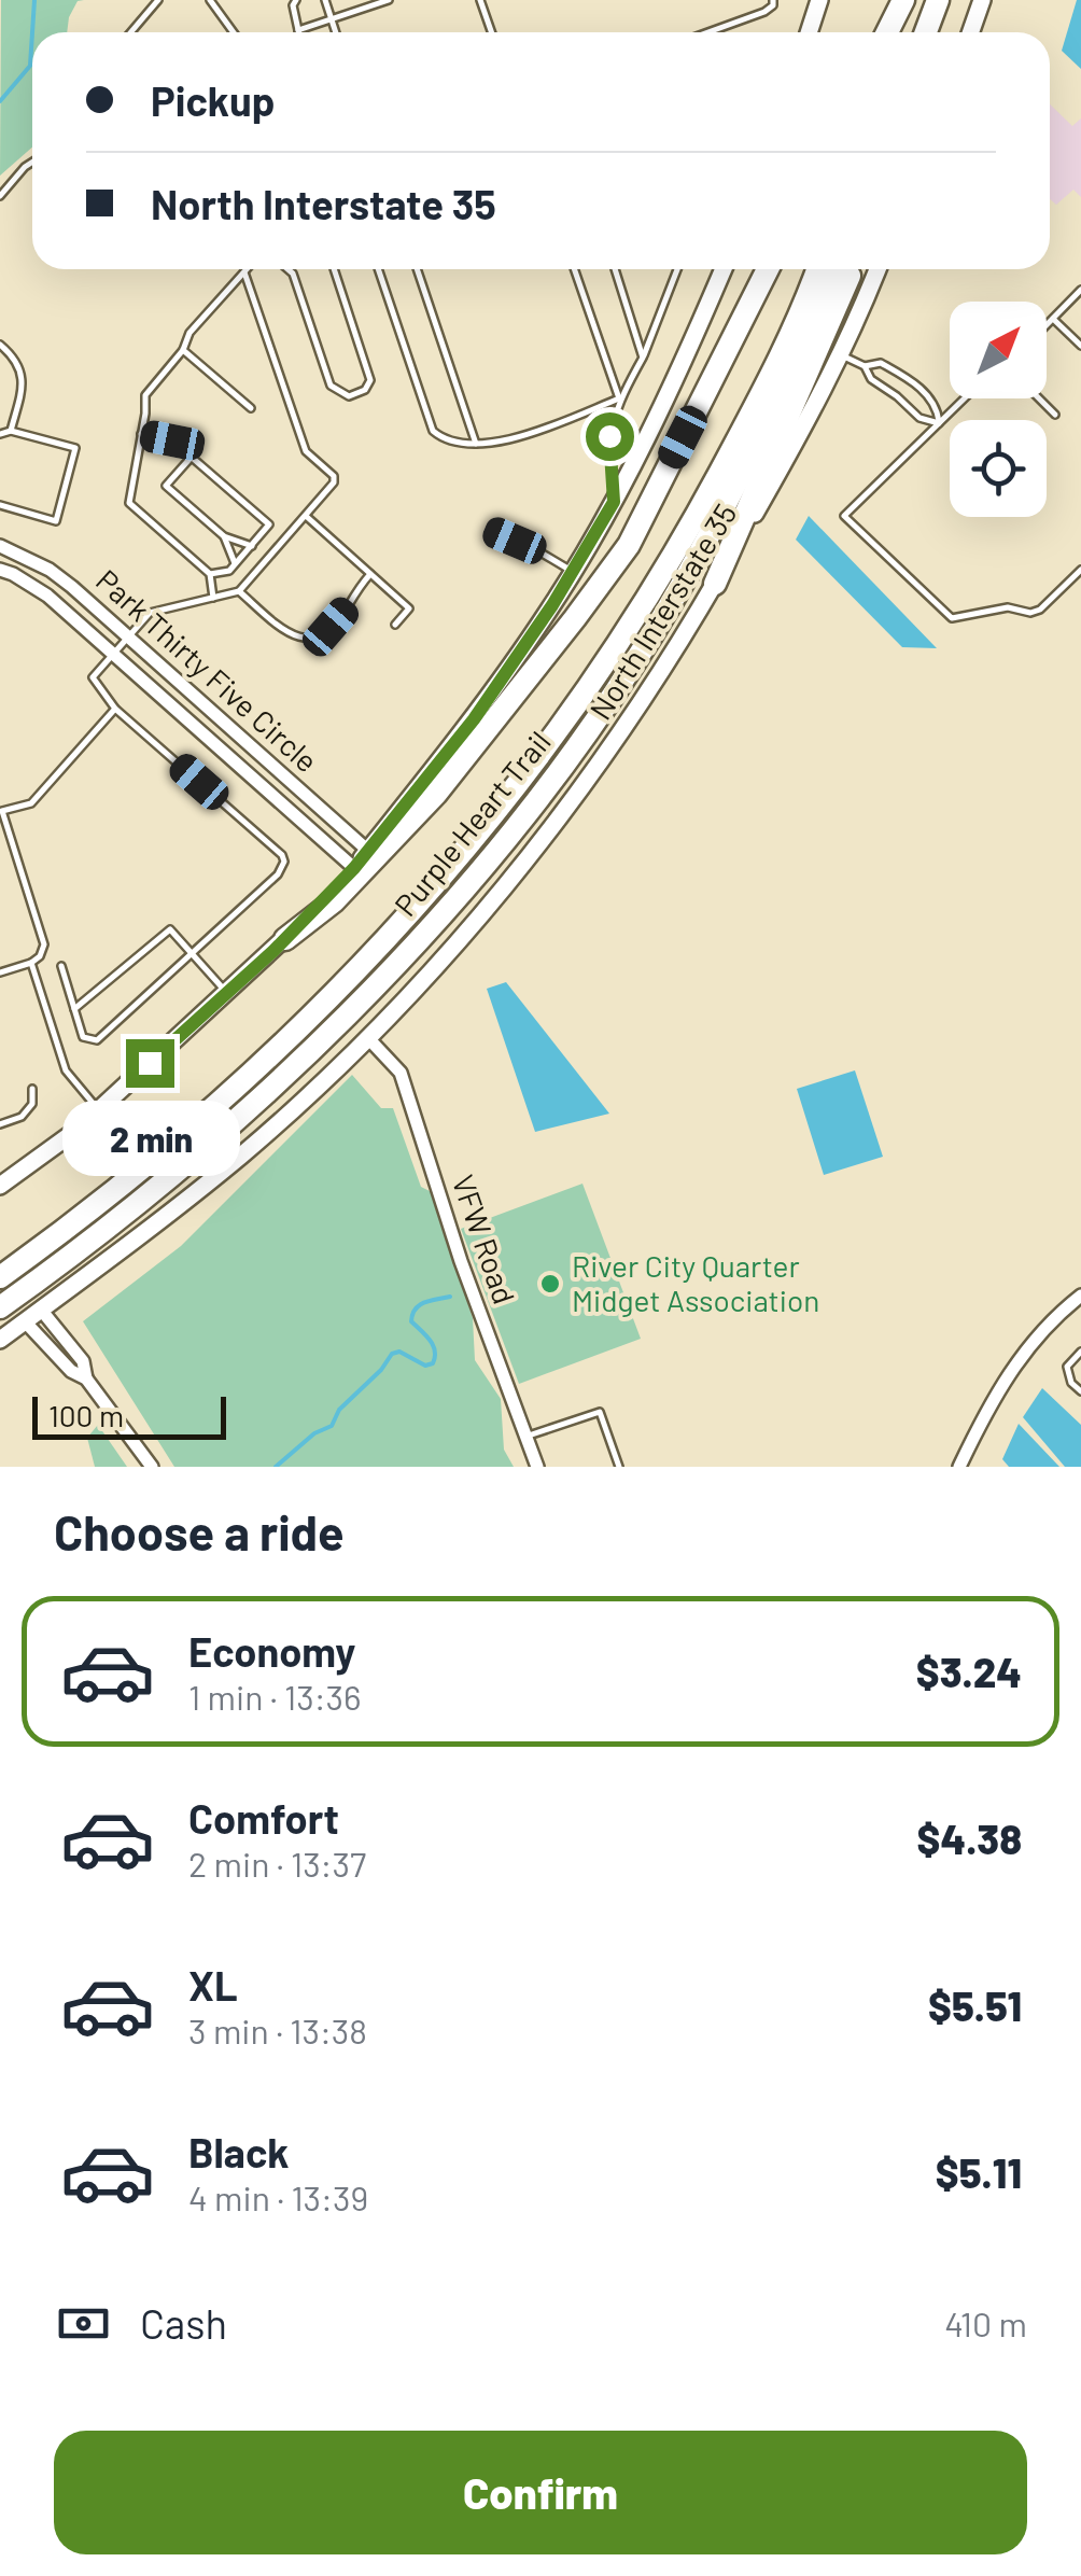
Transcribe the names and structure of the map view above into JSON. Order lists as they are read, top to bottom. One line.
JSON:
{"streets":{"highway":["Purple Heart Trail"],"main road":["North Interstate 35"],"street":["Park Thirty Five Circle","VFW Road"]},"crossings":[["North Interstate 35","VFW Road"]],"places":["River City Quarter Midget Association"],"scale_bar":"100 m","north":"top right","page":{"banner":["Pickup","North Interstate 35"],"bubble":"2 min","scale":"100 m","heading":"Choose a ride","list":[{"name":"Economy","note":"1 min · 13:36","value":"$3.24"},{"name":"Comfort","note":"2 min · 13:37","value":"$4.38"},{"name":"XL","note":"3 min · 13:38","value":"$5.51"},{"name":"Black","note":"4 min · 13:39","value":"$5.11"}],"pay":["Cash","410 m"],"buttons":"Confirm"}}
